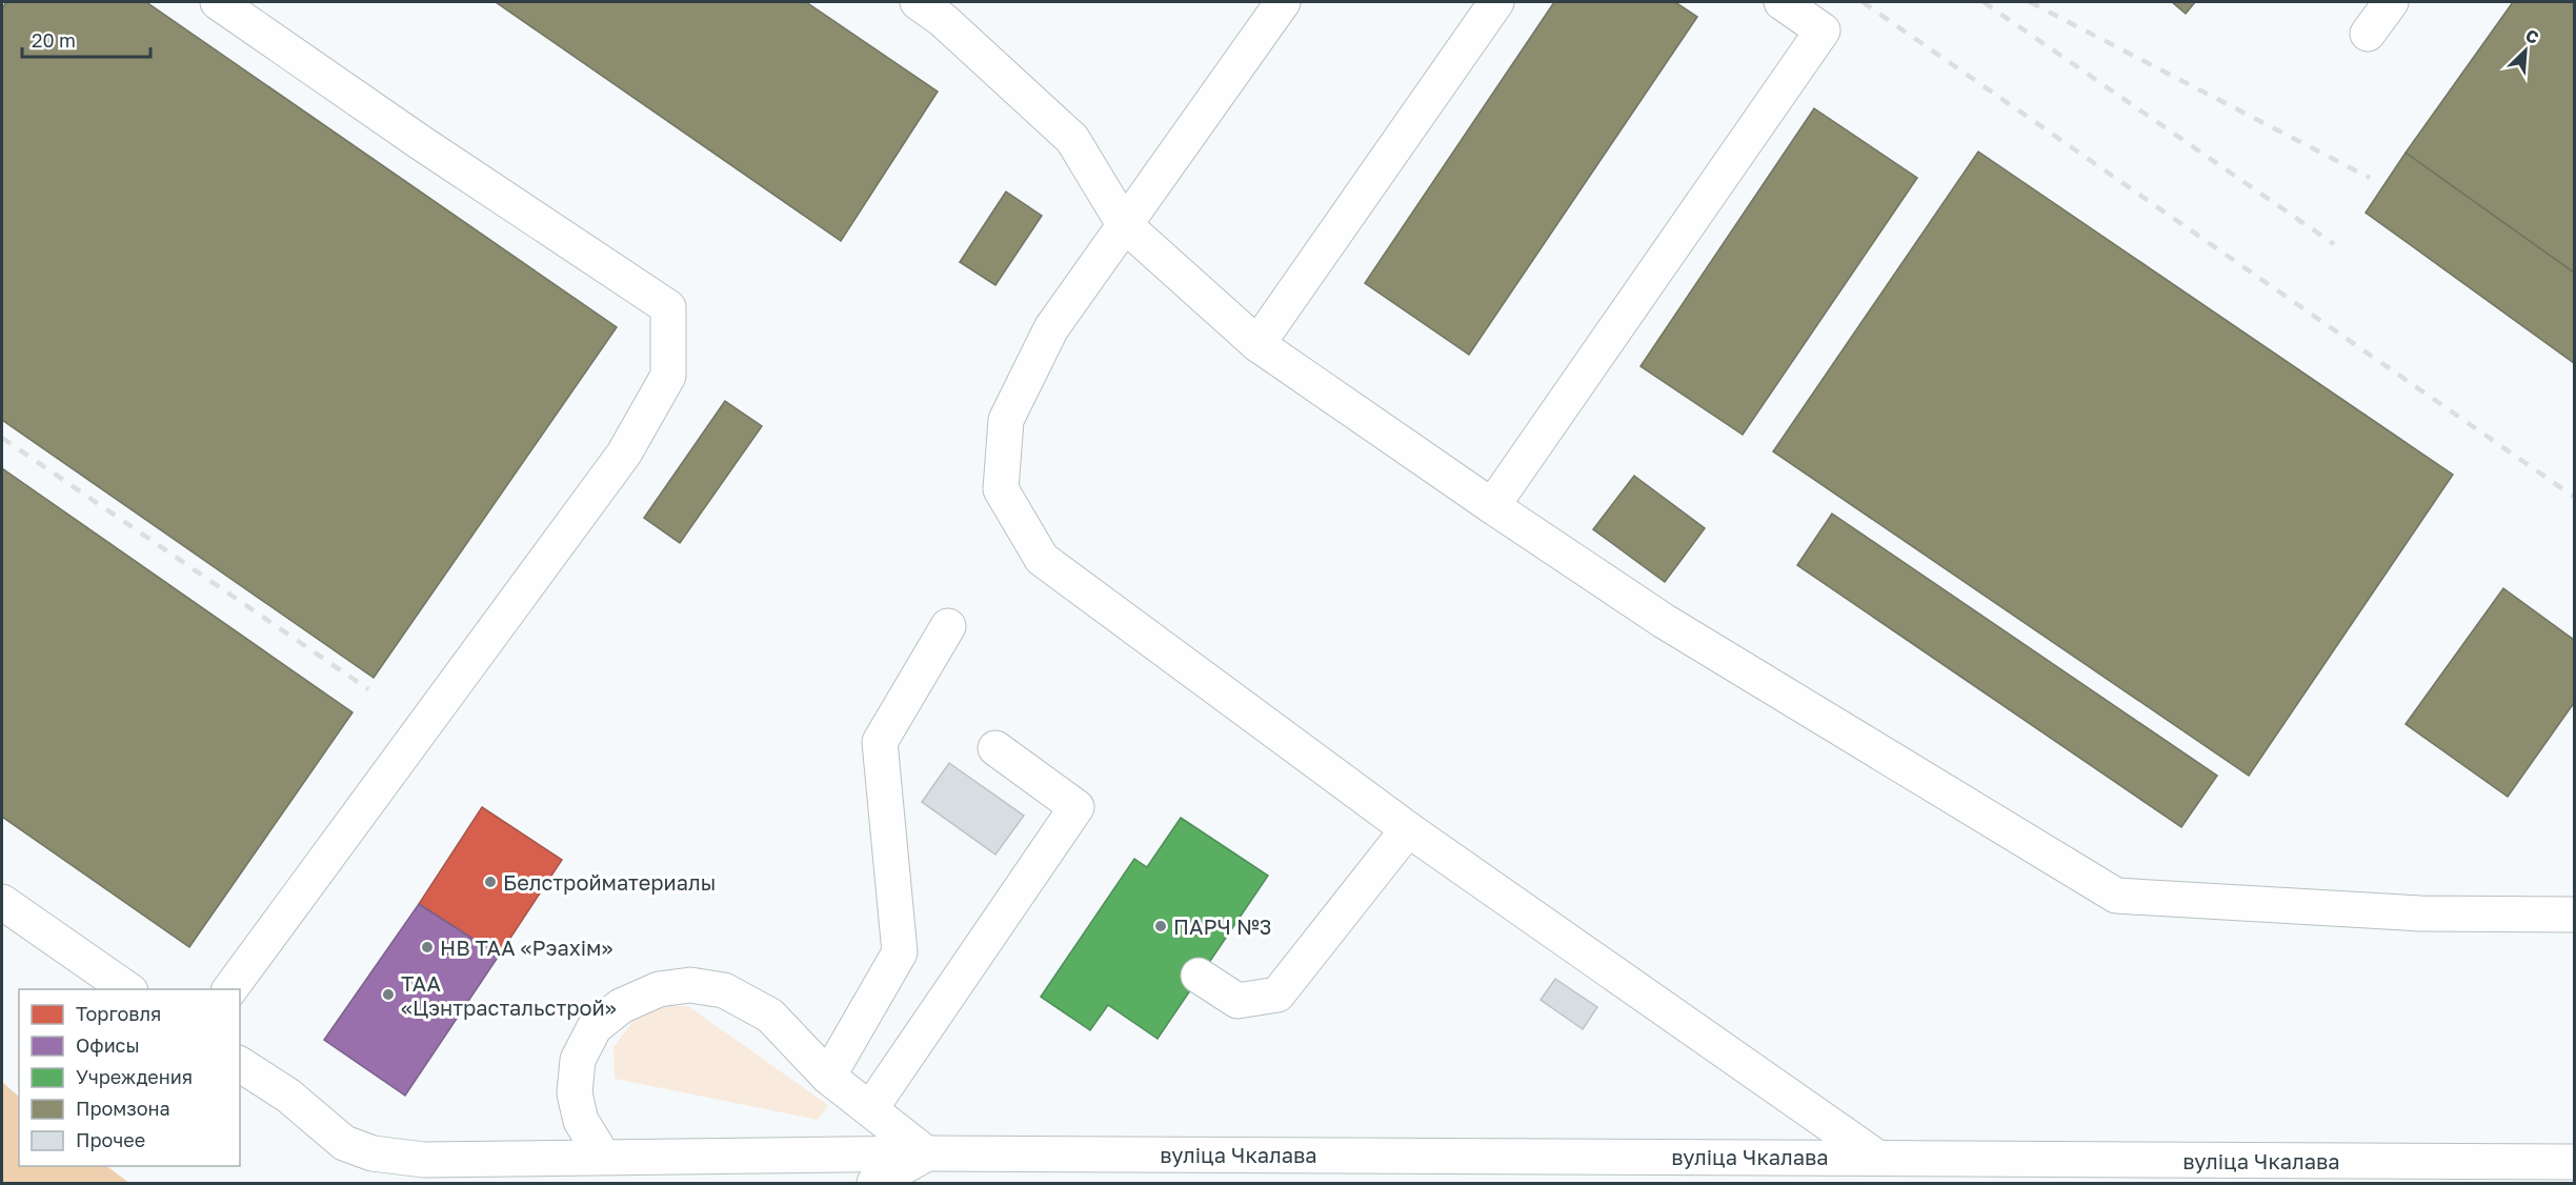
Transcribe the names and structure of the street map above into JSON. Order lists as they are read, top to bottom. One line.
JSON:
{"streets":{"street":["вуліца Чкалава"]},"places":["Белстройматериалы","ПАРЧ №3","НВ ТАА «Рэахім»","ТАА «Цэнтрастальстрой»"],"legend":["Торговля","Офисы","Учреждения","Промзона","Прочее"],"scale_bar":"20 m","north":"top right"}
